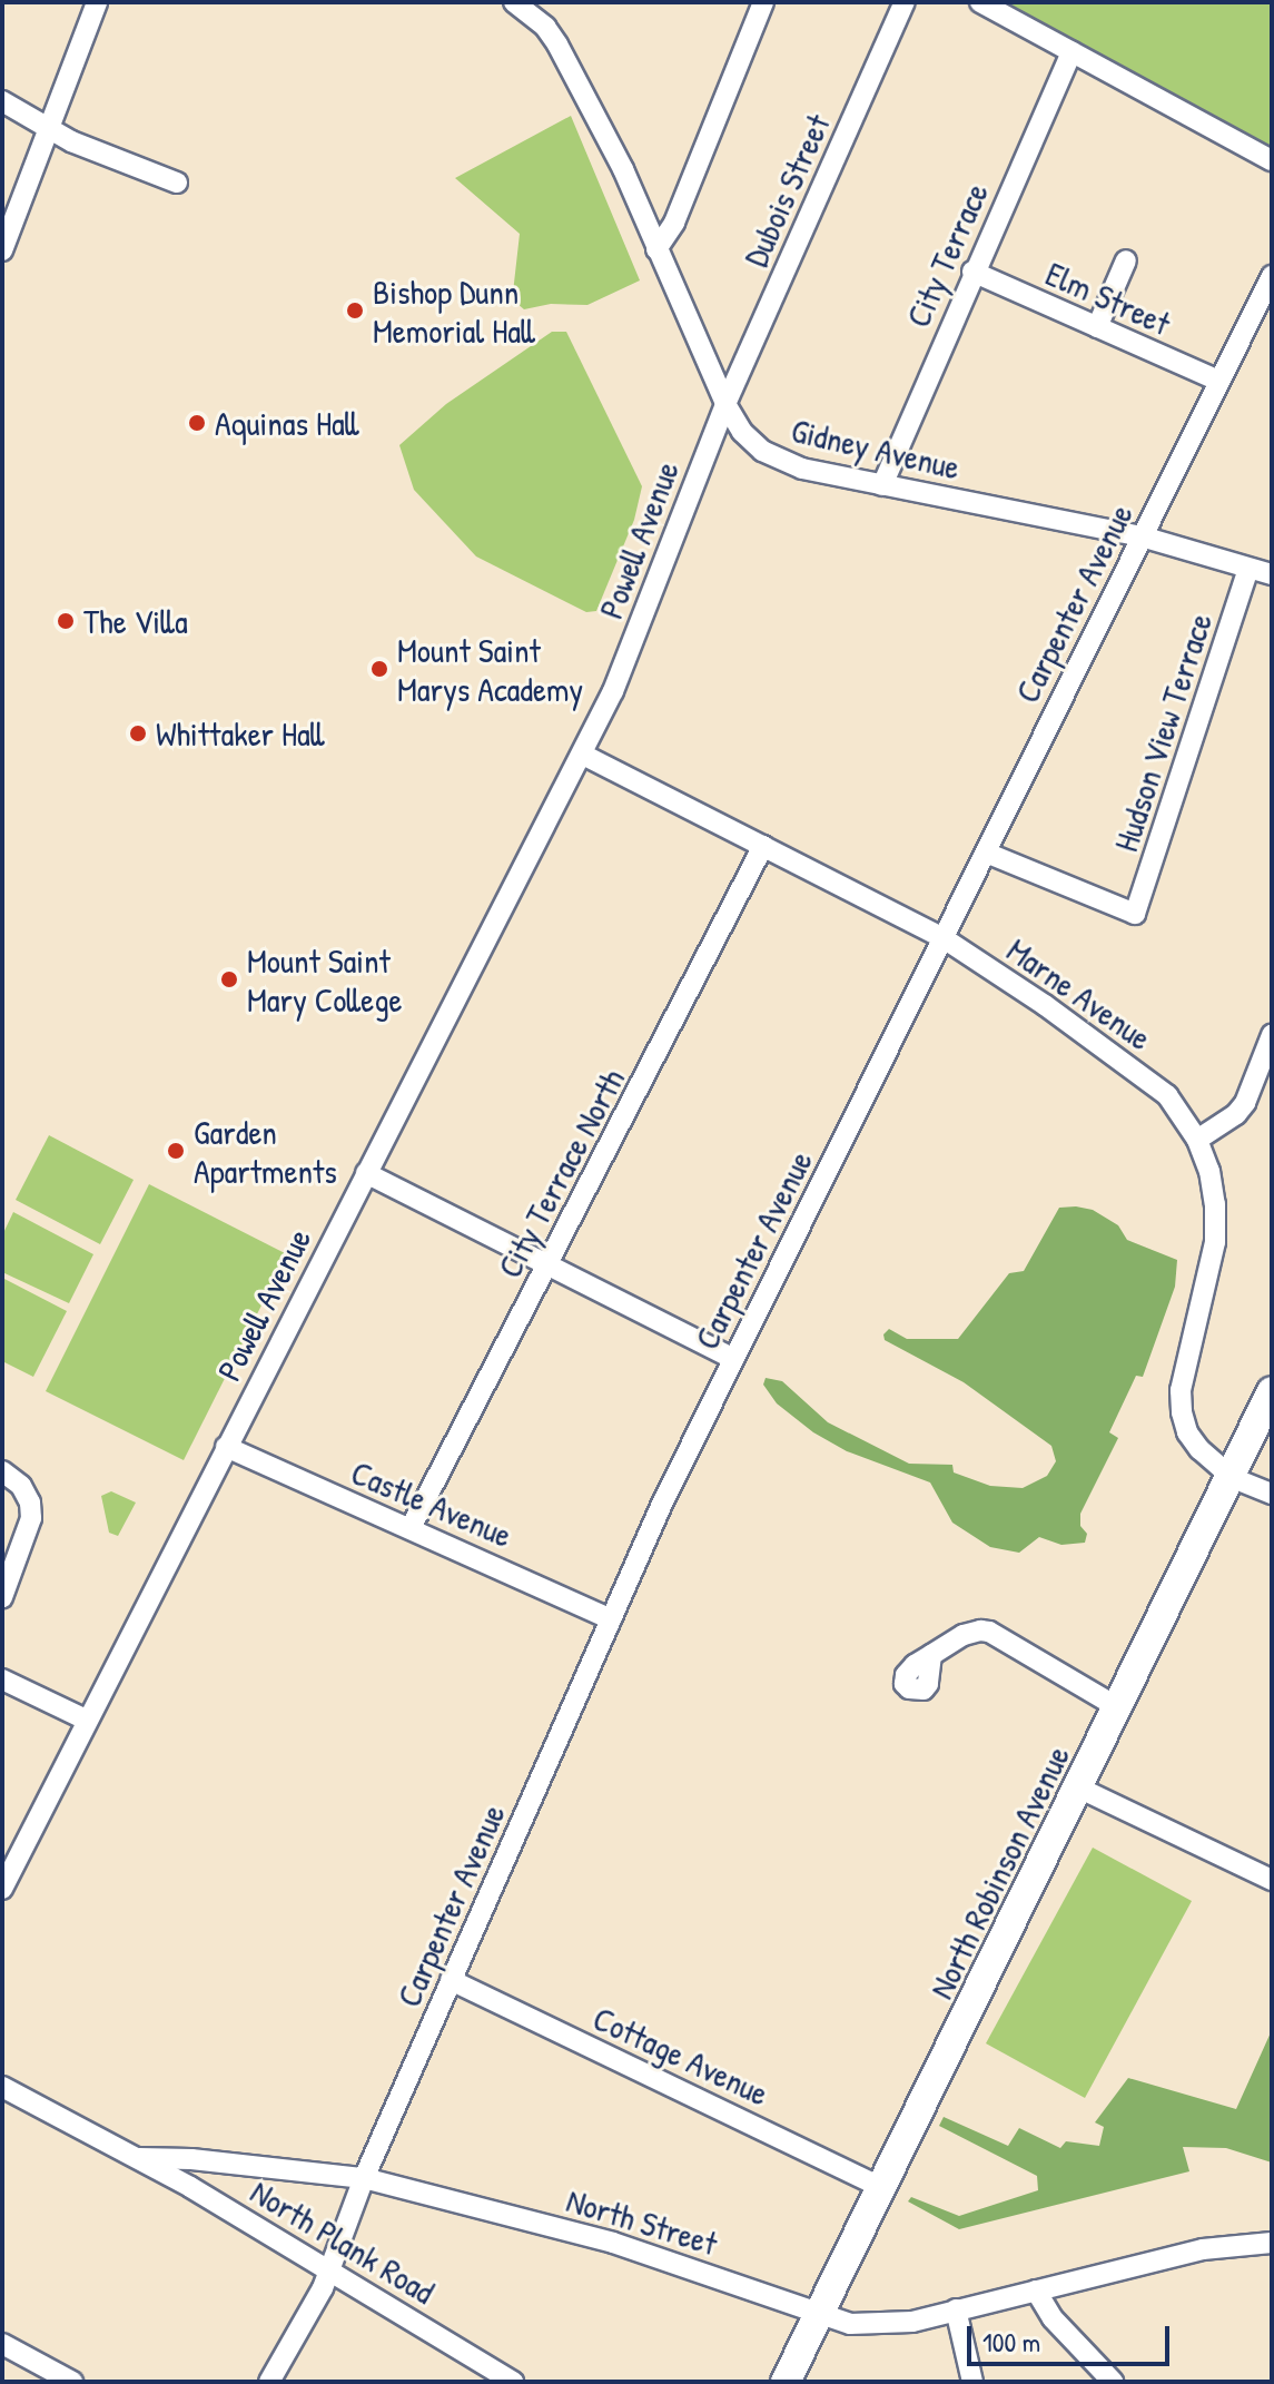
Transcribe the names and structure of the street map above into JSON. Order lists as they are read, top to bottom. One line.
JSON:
{"streets":{"highway":["North Robinson Avenue"],"street":["Dubois Street","City Terrace","Elm Street","Gidney Avenue","Powell Avenue","Carpenter Avenue","Hudson View Terrace","Marne Avenue","City Terrace North","Castle Avenue","Cottage Avenue","North Street","North Plank Road"]},"crossings":[["Dubois Street","Gidney Avenue"],["Dubois Street","Powell Avenue"],["City Terrace","Elm Street"],["City Terrace","Gidney Avenue"],["Elm Street","Carpenter Avenue"],["Gidney Avenue","Powell Avenue"],["Gidney Avenue","Carpenter Avenue"],["Gidney Avenue","Hudson View Terrace"],["Powell Avenue","Marne Avenue"],["Powell Avenue","Castle Avenue"],["Carpenter Avenue","Hudson View Terrace"],["Carpenter Avenue","Marne Avenue"],["Carpenter Avenue","Castle Avenue"],["Carpenter Avenue","Cottage Avenue"],["Carpenter Avenue","North Street"],["Carpenter Avenue","North Plank Road"],["Marne Avenue","City Terrace North"],["Marne Avenue","North Robinson Avenue"],["City Terrace North","Castle Avenue"],["North Robinson Avenue","Cottage Avenue"],["North Robinson Avenue","North Street"],["North Street","North Plank Road"]],"places":["Bishop Dunn Memorial Hall","Aquinas Hall","The Villa","Mount Saint Marys Academy","Whittaker Hall","Mount Saint Mary College","Garden Apartments"],"scale_bar":"100 m"}
